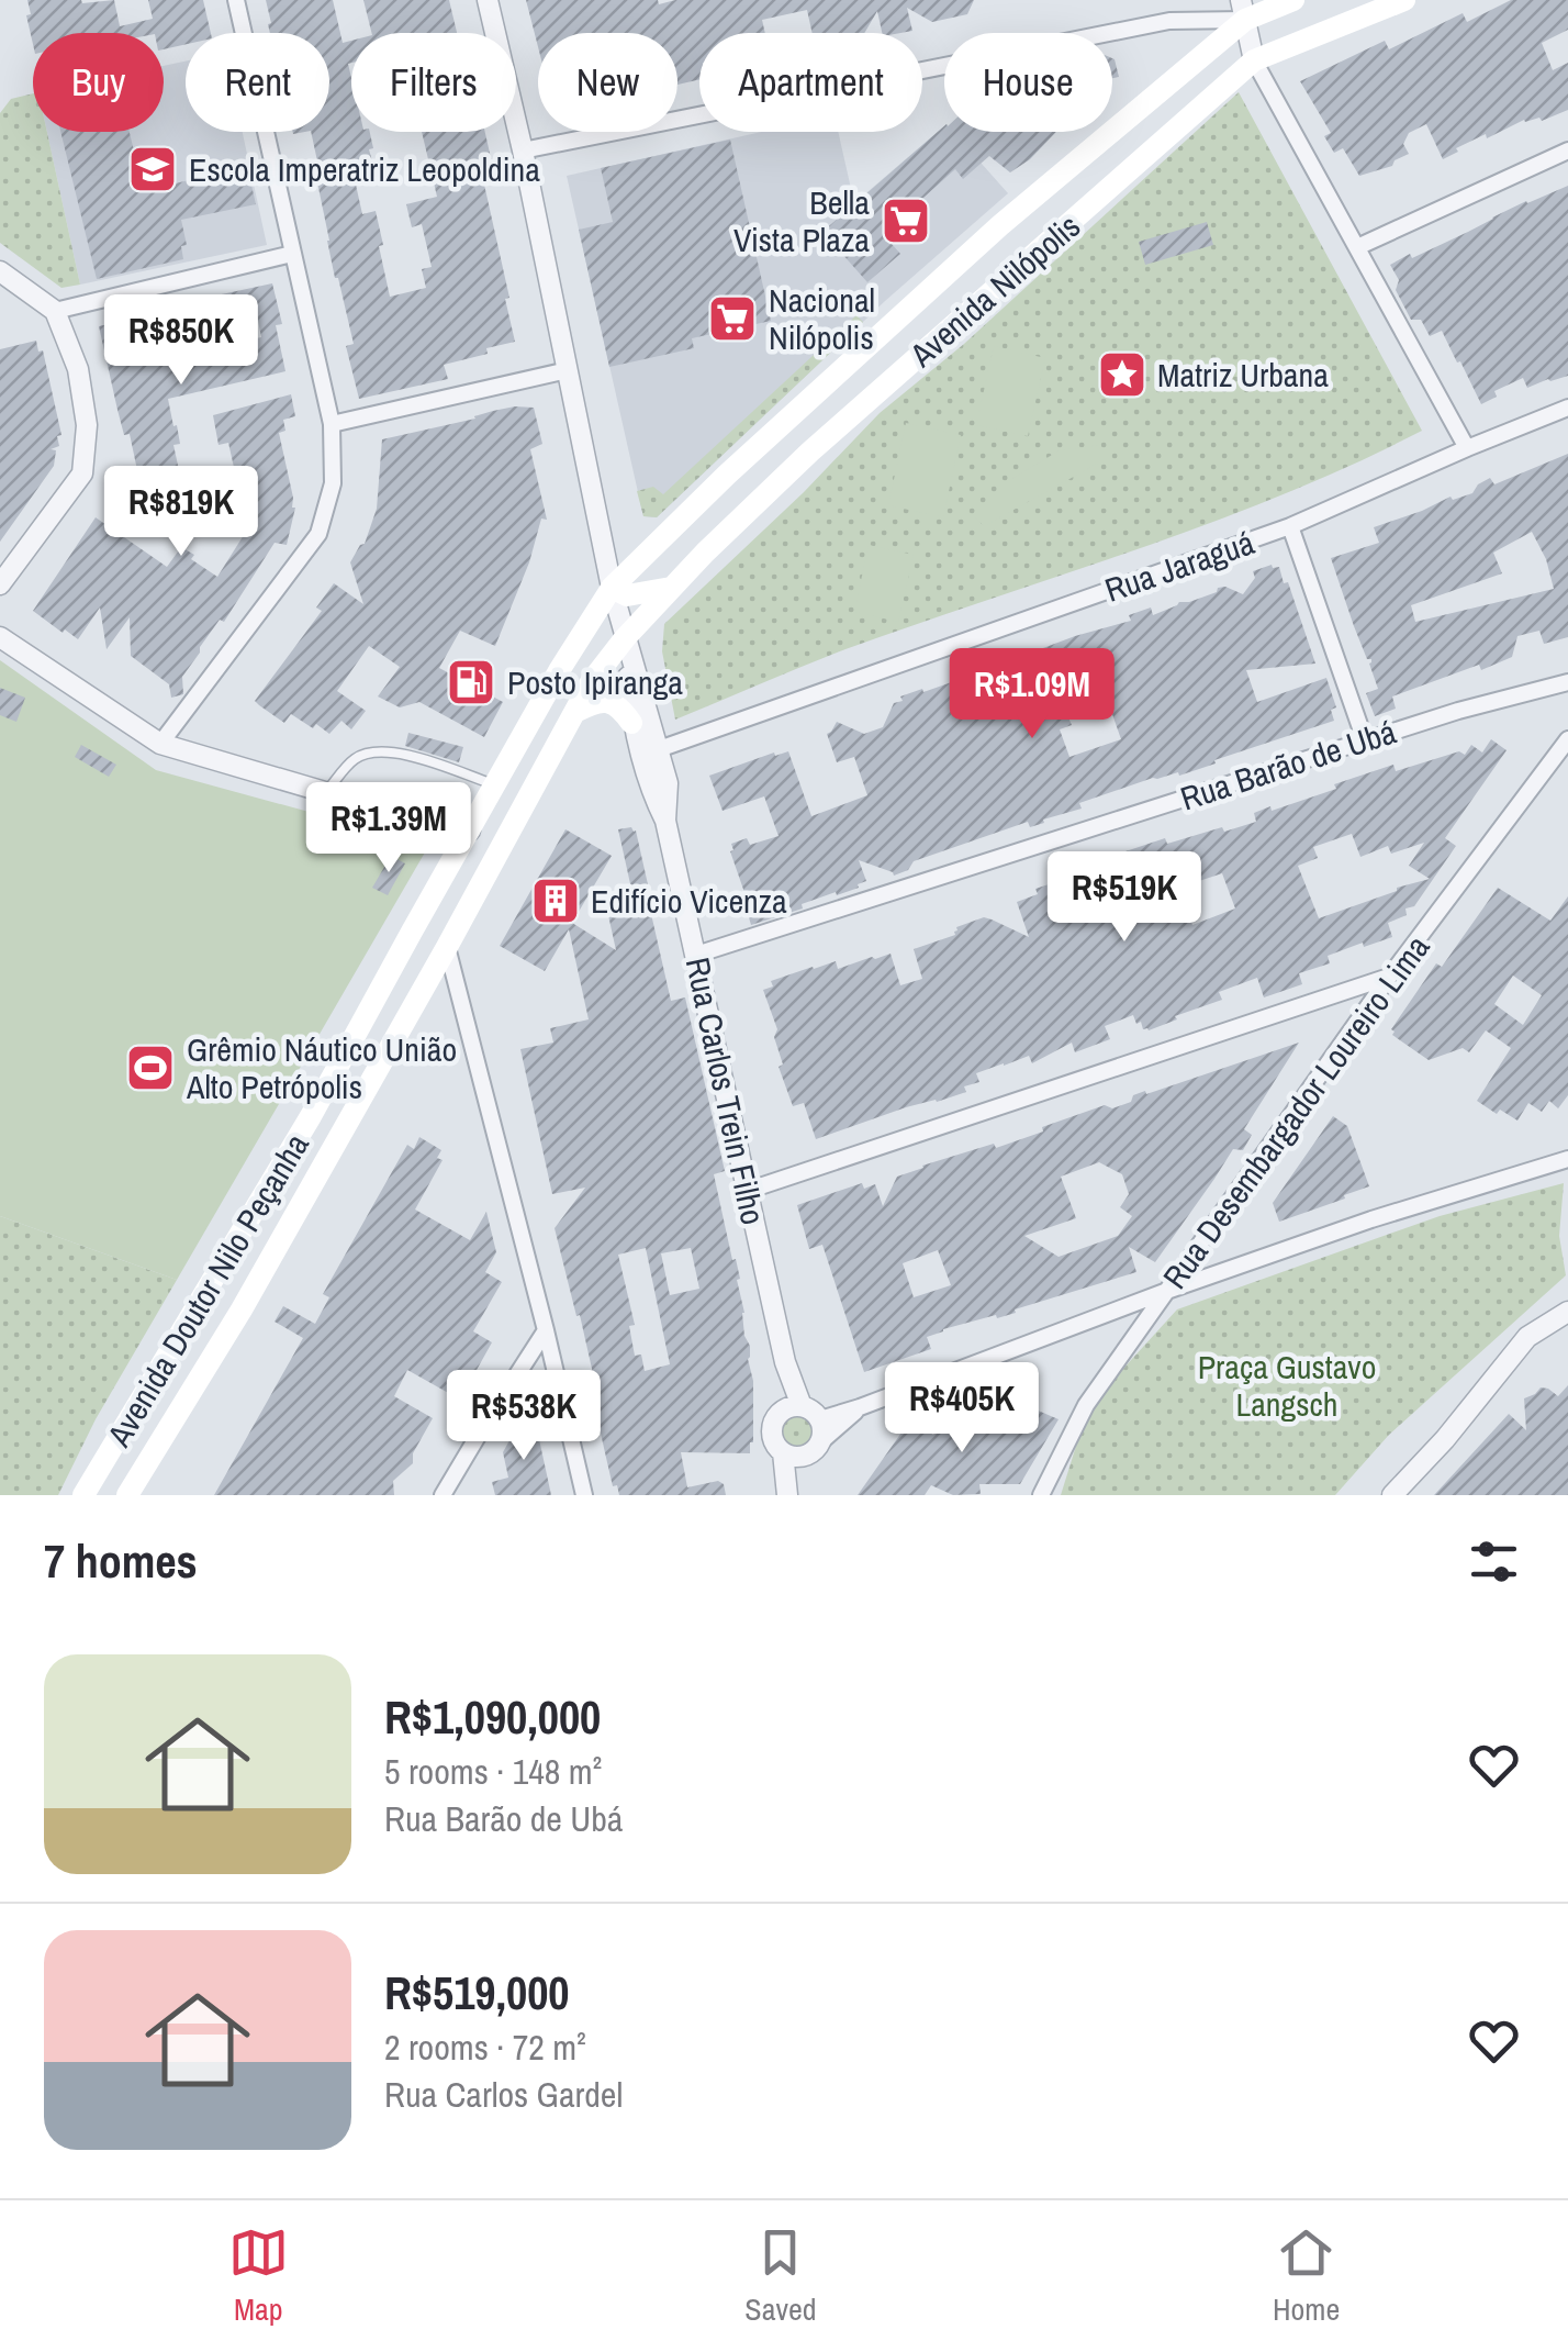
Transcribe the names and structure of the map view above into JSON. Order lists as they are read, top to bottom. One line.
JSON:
{"streets":{"main road":["Avenida Nilópolis","Avenida Doutor Nilo Peçanha"],"street":["Rua Jaraguá","Rua Barão de Ubá","Rua Carlos Trein Filho","Rua Desembargador Loureiro Lima"]},"crossings":[["Avenida Nilópolis","Rua Carlos Trein Filho"],["Avenida Nilópolis","Avenida Doutor Nilo Peçanha"],["Rua Jaraguá","Rua Carlos Trein Filho"],["Rua Barão de Ubá","Rua Carlos Trein Filho"],["Rua Carlos Trein Filho","Avenida Doutor Nilo Peçanha"]],"parks":["Praça Gustavo Langsch"],"places":{"school or university":["Escola Imperatriz Leopoldina"],"supermarket":["Bella Vista Plaza","Nacional Nilópolis"],"place":["Matriz Urbana"],"fuel station":["Posto Ipiranga"],"building":["Edifício Vicenza"],"sports":["Grêmio Náutico União Alto Petrópolis"]},"page":{"chip":["Buy","Rent","Filters","New","Apartment","House"],"price":["R$850K","R$819K","R$1.09M","R$1.39M","R$519K","R$405K","R$538K"],"heading":"7 homes","list":[{"name":"R$1,090,000","note":"5 rooms · 148 m² · Rua Barão de Ubá"},{"name":"R$519,000","note":"2 rooms · 72 m² · Rua Carlos Gardel"}],"tabs":["Map","Saved","Home"]}}
